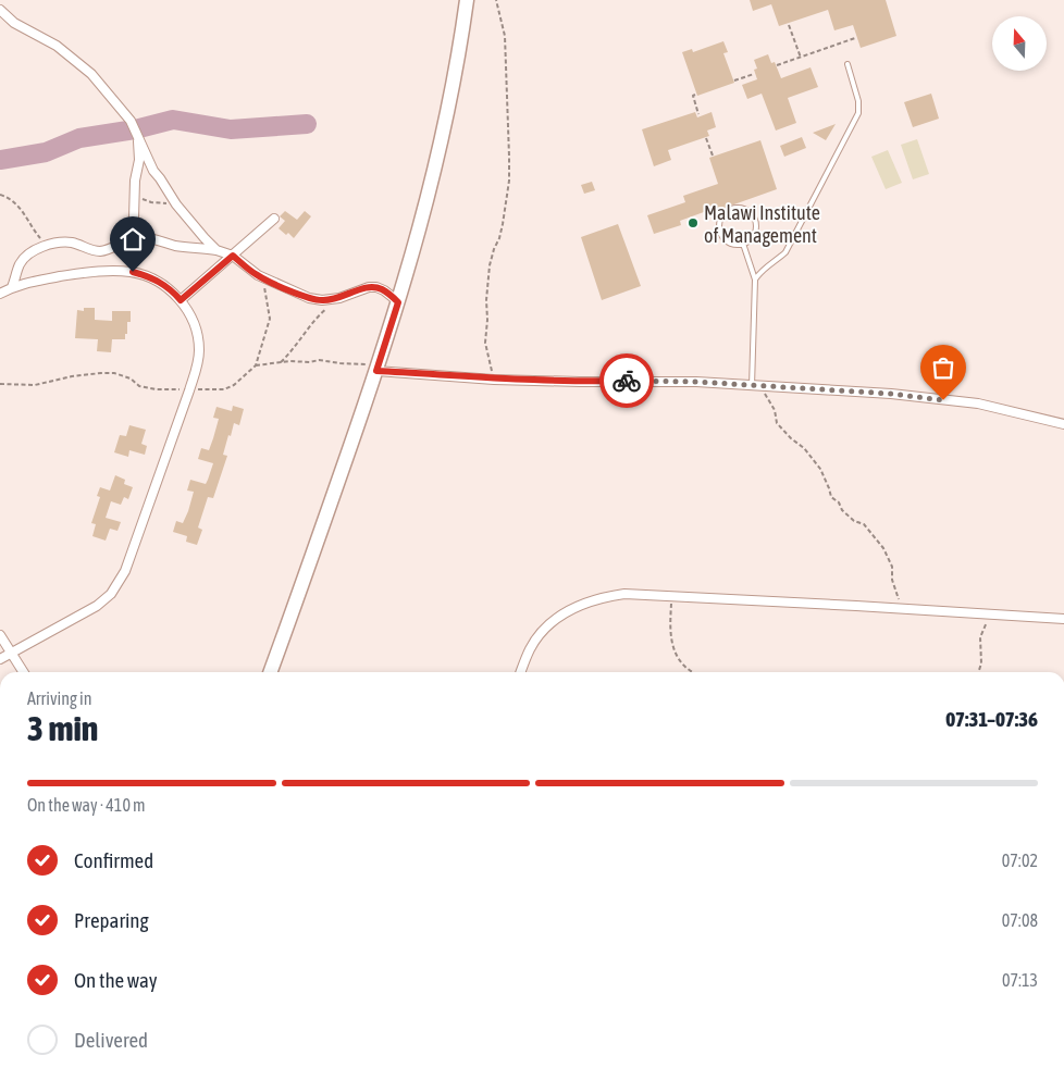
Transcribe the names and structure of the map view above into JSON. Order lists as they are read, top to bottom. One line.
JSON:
{"places":["Malawi Institute of Management"],"north":"top","page":{"heading":["3 min","Arriving in","07:31–07:36"],"bar":"On the way · 410 m","list":[["Confirmed","07:02"],["Preparing","07:08"],["On the way","07:13"],"Delivered"]}}
